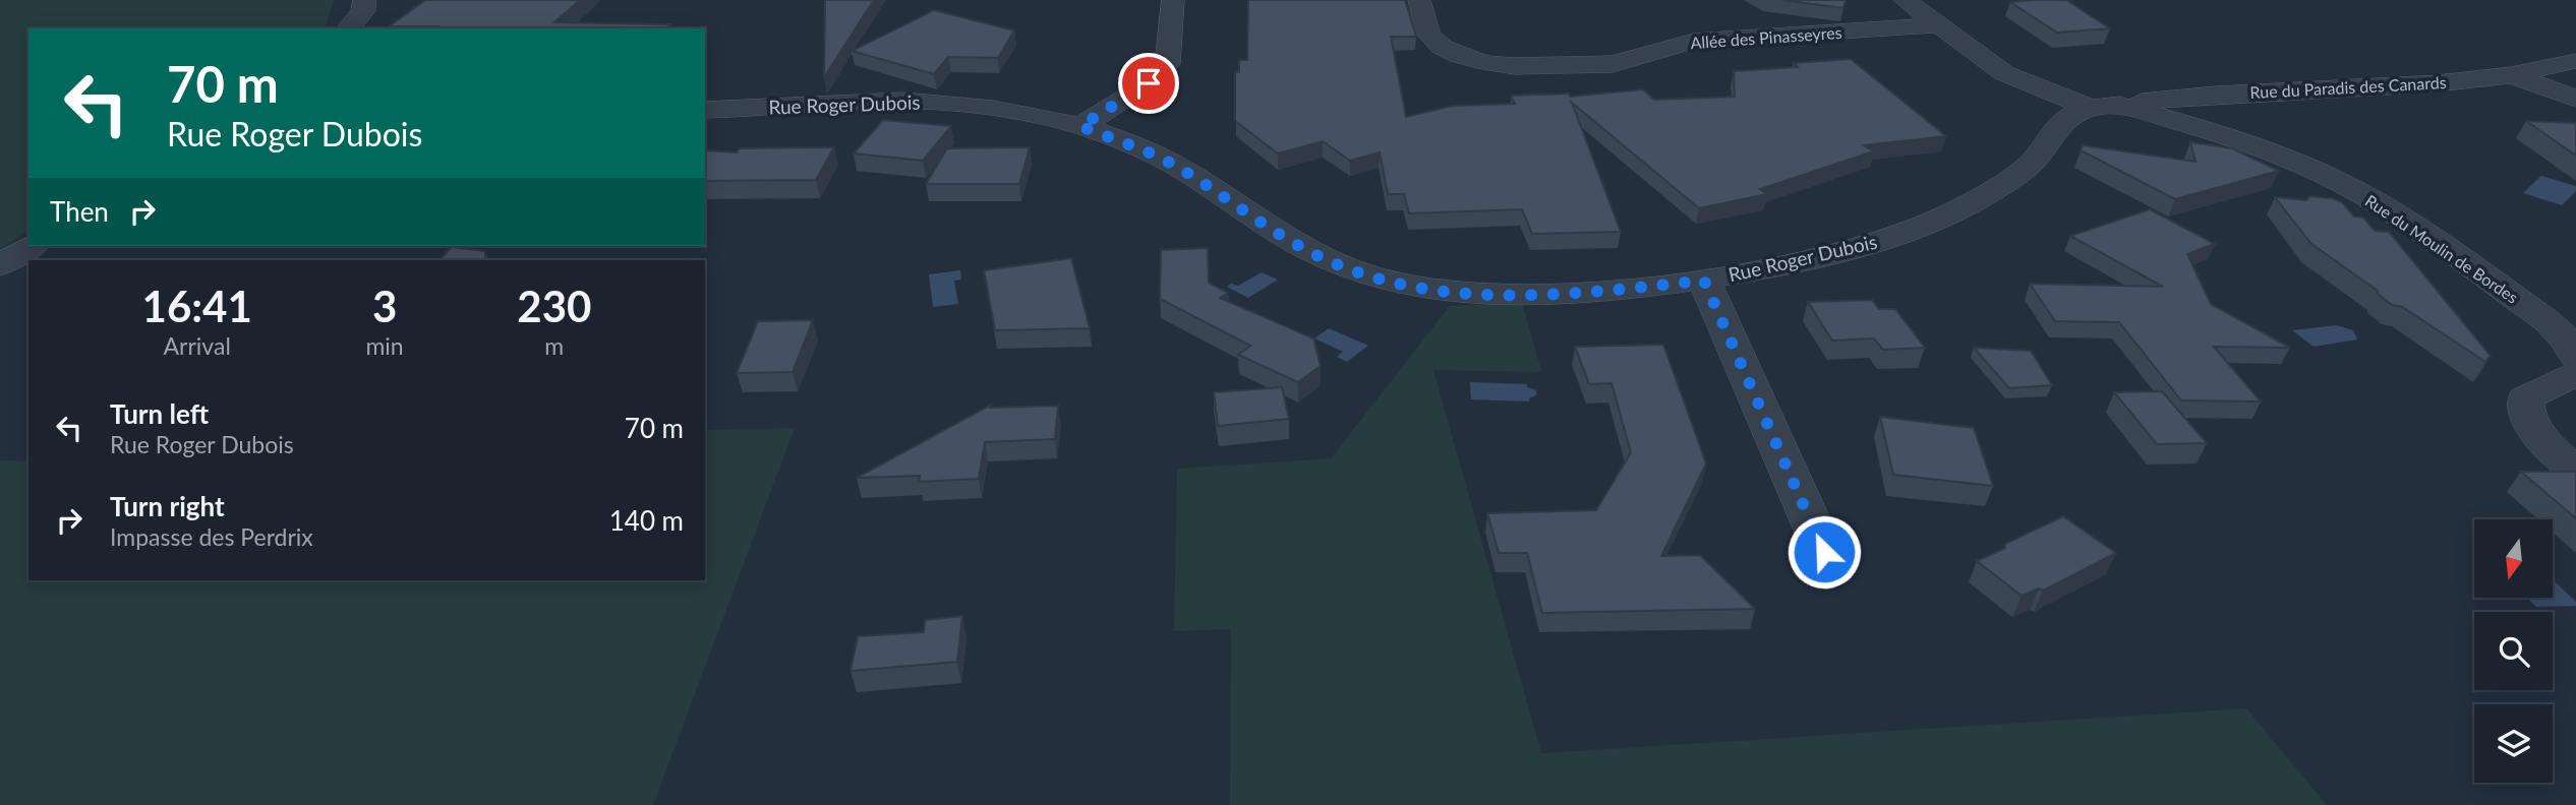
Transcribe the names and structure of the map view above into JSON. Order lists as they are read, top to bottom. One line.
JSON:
{"streets":{"street":["Allée des Pinasseyres","Rue du Paradis des Canards","Rue Roger Dubois","Rue du Moulin de Bordes"]},"crossings":[["Allée des Pinasseyres","Rue du Moulin de Bordes"],["Rue du Paradis des Canards","Rue Roger Dubois"],["Rue du Paradis des Canards","Rue du Moulin de Bordes"],["Rue Roger Dubois","Rue du Moulin de Bordes"]],"north":"bottom","page":{"turn":["70 m","Rue Roger Dubois"],"then":"Then","eta":["16:41","Arrival","3","min","230","m"],"list":[{"name":"Turn left","note":"Rue Roger Dubois","value":"70 m"},{"name":"Turn right","note":"Impasse des Perdrix","value":"140 m"}]}}
